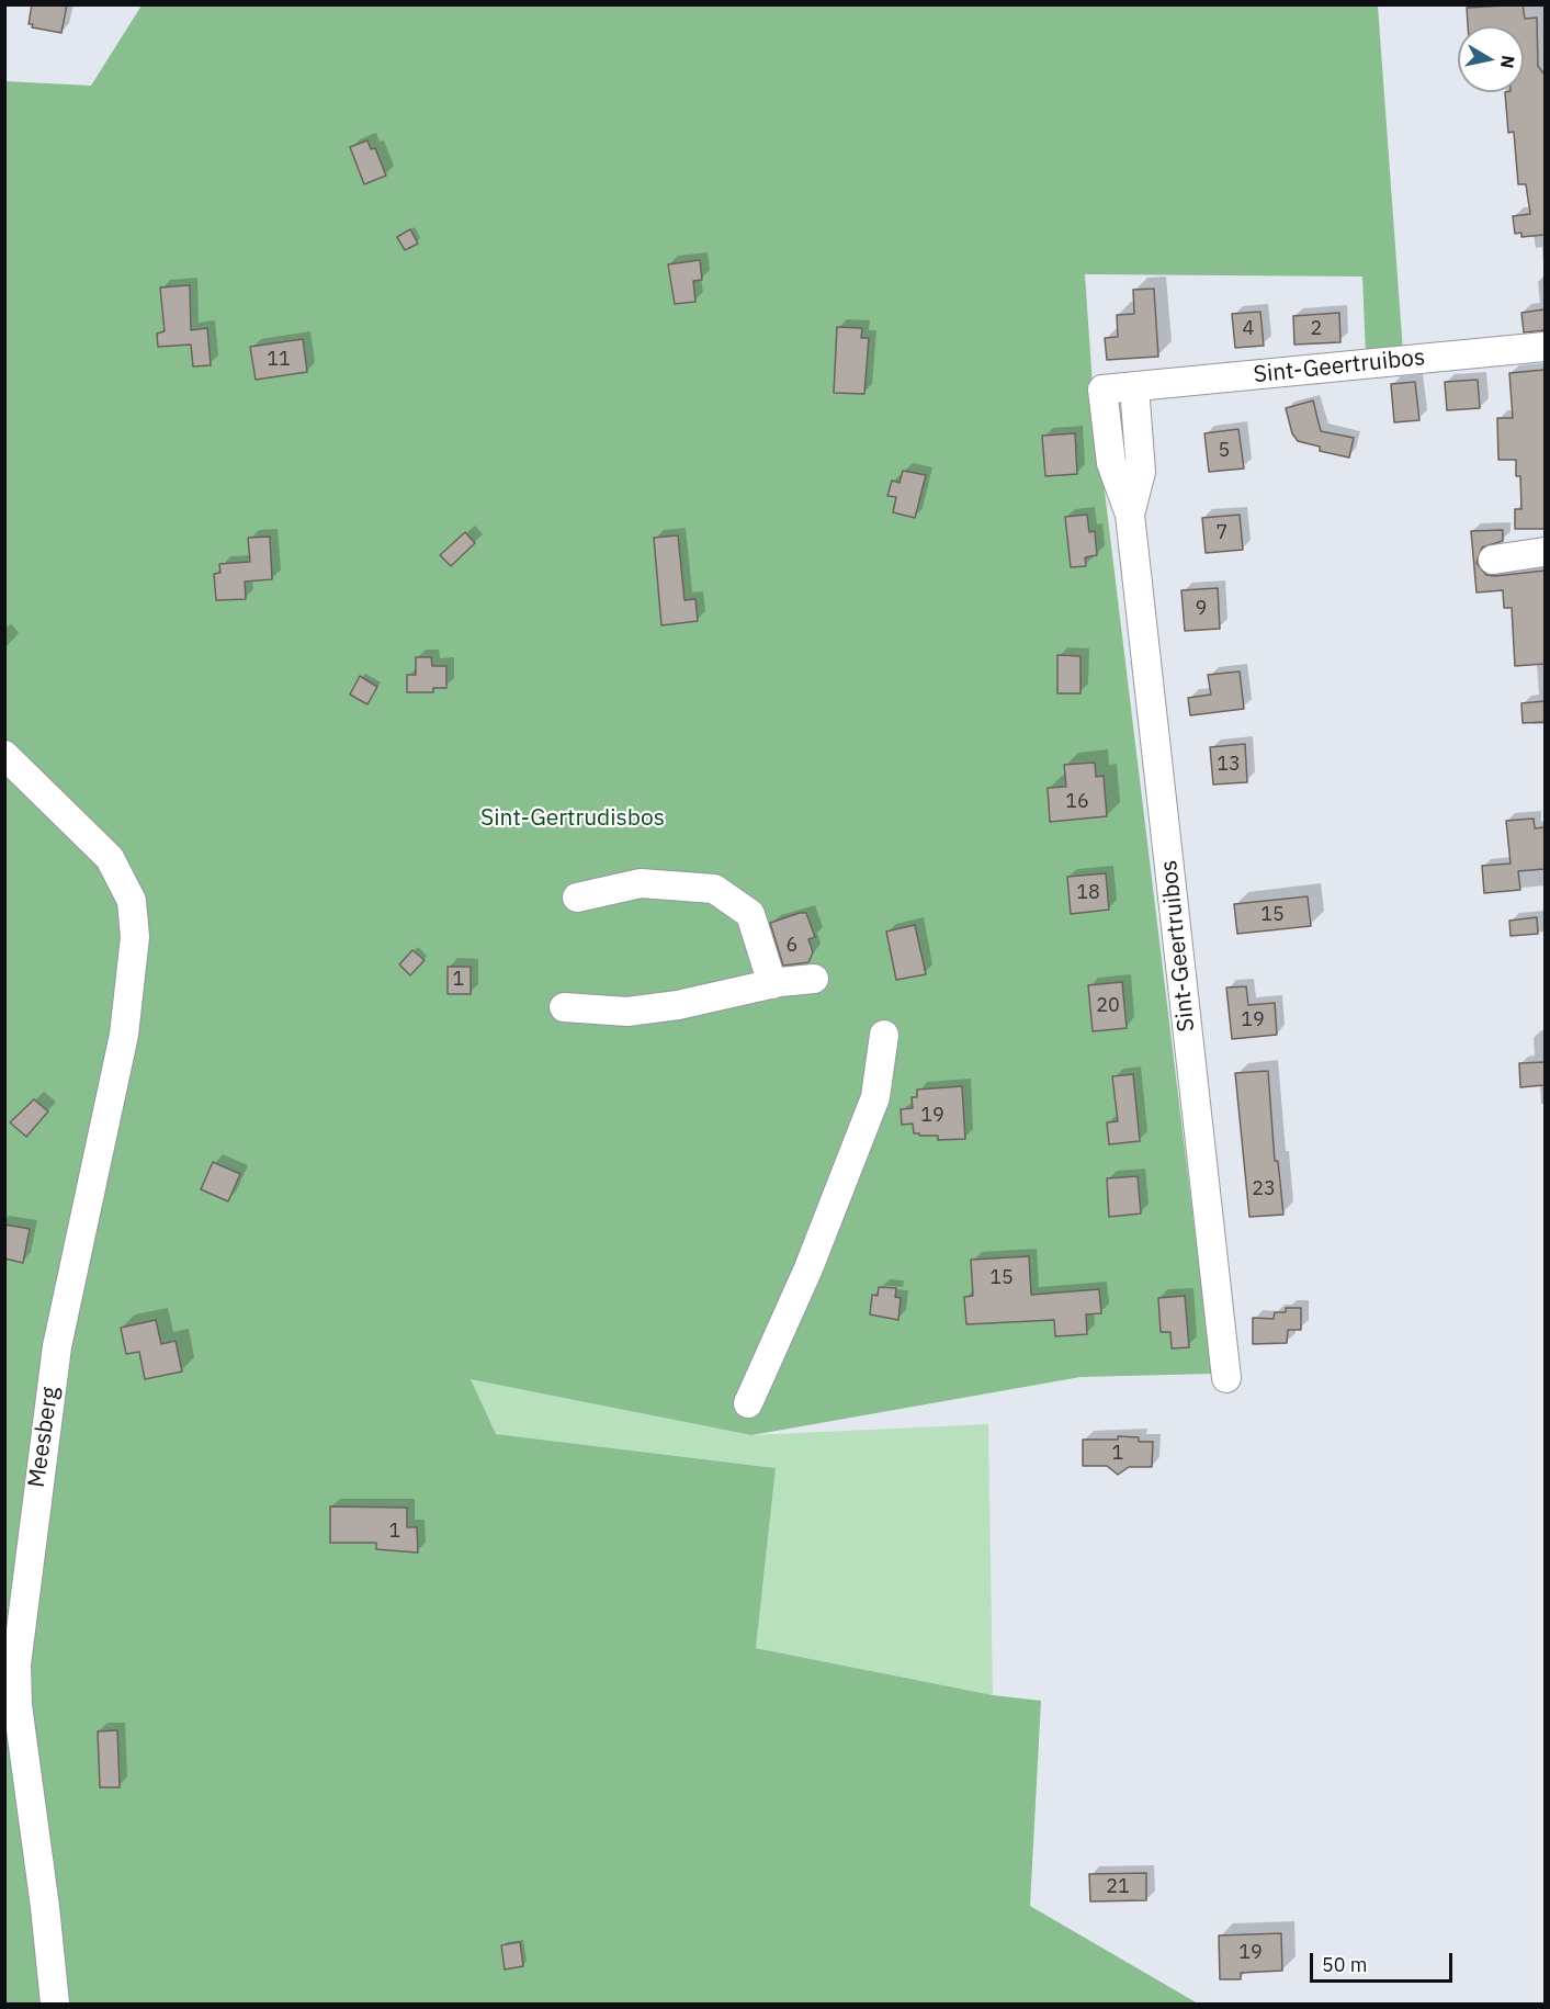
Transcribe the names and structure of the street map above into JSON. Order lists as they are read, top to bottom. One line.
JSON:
{"streets":{"street":["Sint-Geertruibos","Meesberg"]},"parks":["Sint-Gertrudisbos"],"house_numbers":["4","2","11","5","7","9","13","16","18","15","6","1","20","19","19","23","15","1","1","21","19"],"scale_bar":"50 m","north":"right"}
